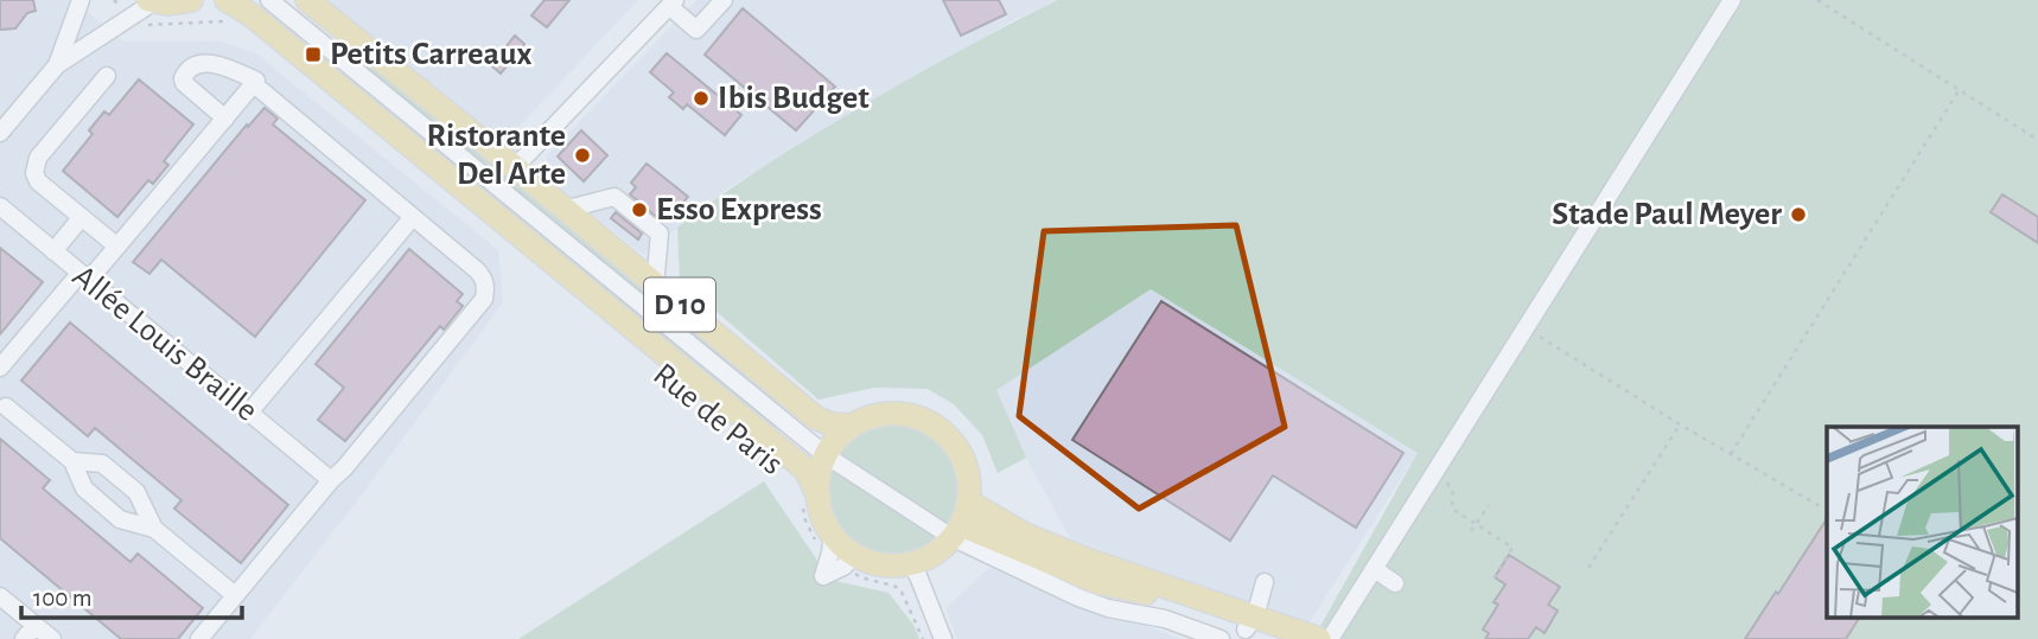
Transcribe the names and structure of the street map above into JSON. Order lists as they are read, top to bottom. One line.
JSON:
{"streets":{"main road":["D 10","Rue de Paris"],"street":["Allée Louis Braille"]},"crossings":[["D 10","Rue de Paris"]],"places":{"transit":["Petits Carreaux"],"other":["Ibis Budget","Ristorante Del Arte","Esso Express","Stade Paul Meyer"]},"scale_bar":"100 m"}
